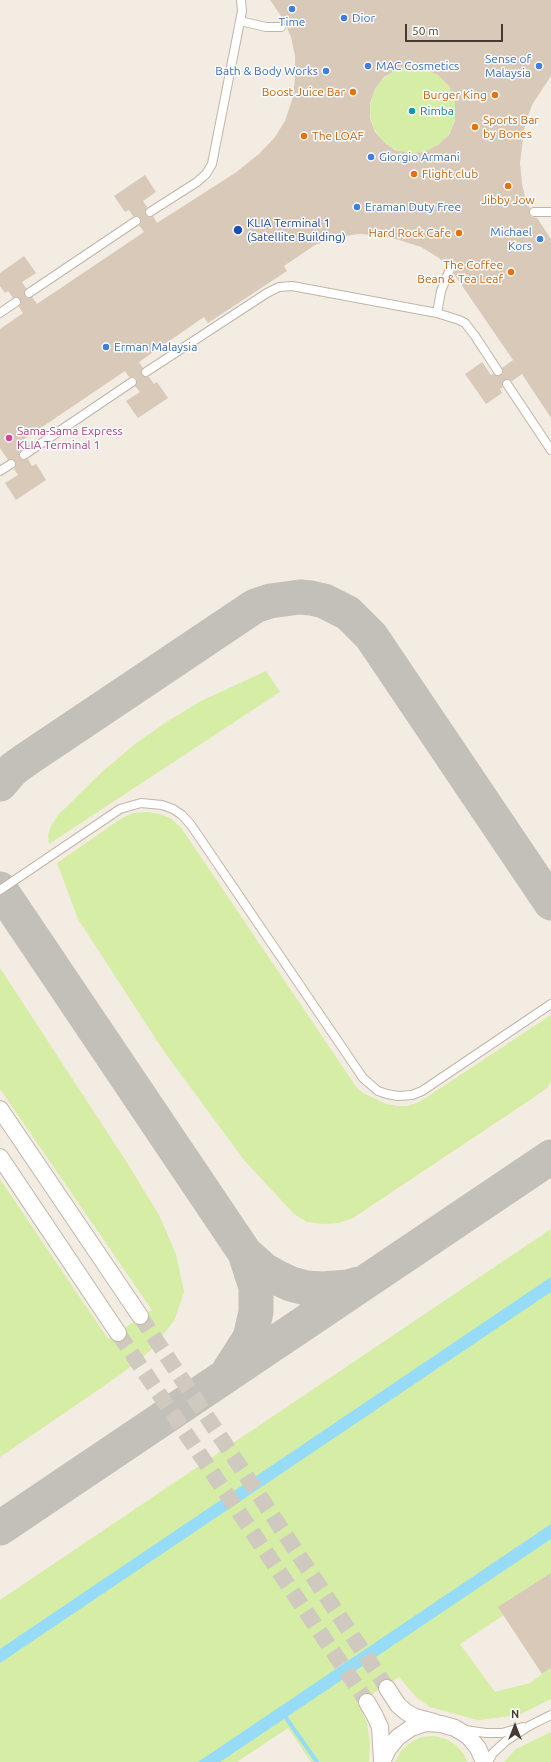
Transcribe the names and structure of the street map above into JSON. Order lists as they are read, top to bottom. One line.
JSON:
{"places":["Time","Dior","MAC Cosmetics","Sense of Malaysia","Bath & Body Works","Boost Juice Bar","Burger King","Rimba","Sports Bar by Bones","The LOAF","Giorgio Armani","Flight club","Jibby Jow","Eraman Duty Free","KLIA Terminal 1 (Satellite Building)","Hard Rock Cafe","Michael Kors","The Coffee Bean & Tea Leaf","Erman Malaysia","Sama-Sama Express KLIA Terminal 1"],"scale_bar":"50 m","north":"top"}
